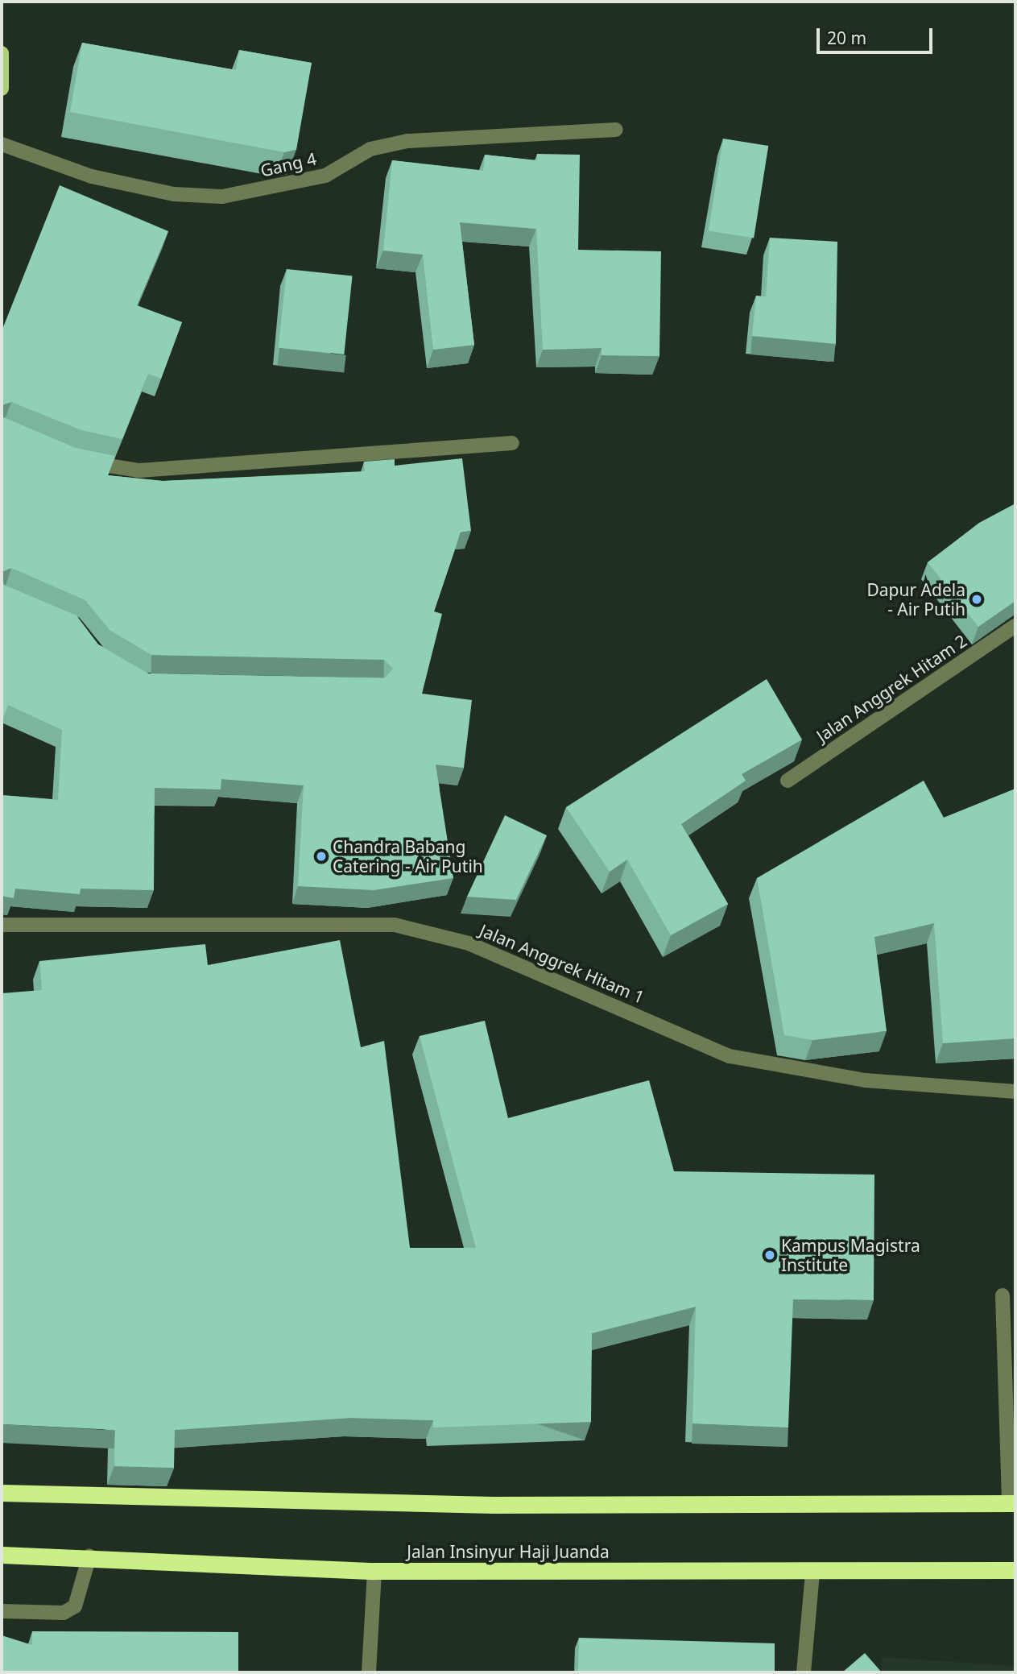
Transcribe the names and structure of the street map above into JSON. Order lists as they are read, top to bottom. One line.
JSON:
{"streets":{"highway":["Jalan Insinyur Haji Juanda"],"street":["Gang 4","Jalan Anggrek Hitam 2","Jalan Anggrek Hitam 1"]},"places":["Dapur Adela - Air Putih","Chandra Babang Catering - Air Putih","Kampus Magistra Institute"],"scale_bar":"20 m"}
